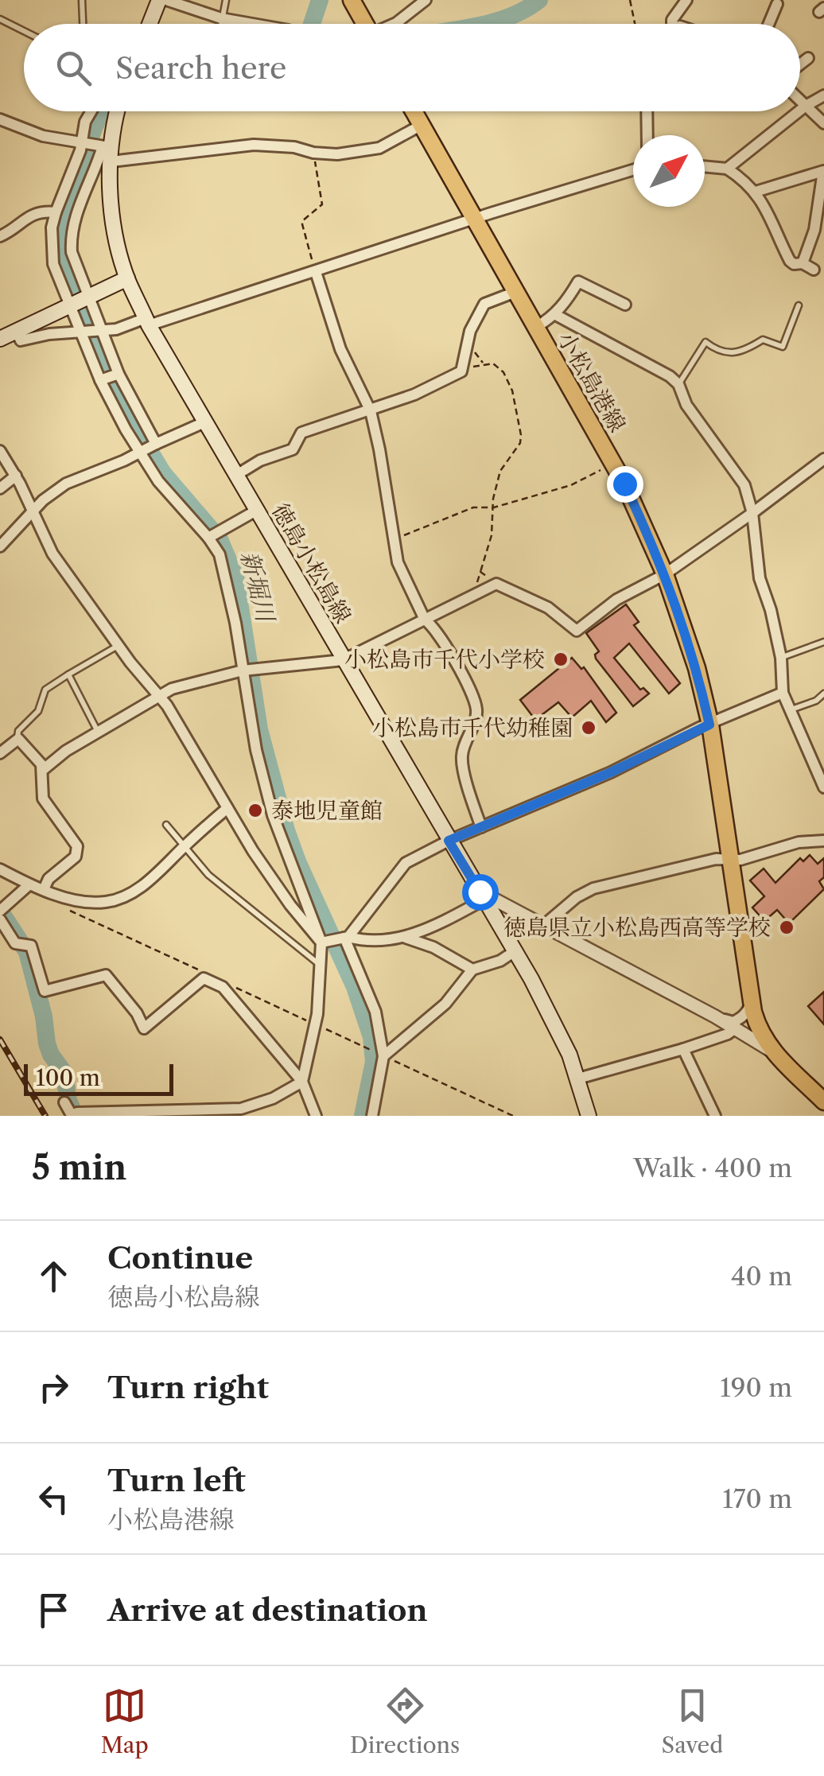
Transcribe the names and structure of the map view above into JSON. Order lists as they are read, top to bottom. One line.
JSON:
{"streets":{"main road":["小松島港線","徳島小松島線"]},"water":["新堀川"],"places":["小松島市千代小学校","小松島市千代幼稚園","泰地児童館","徳島県立小松島西高等学校"],"scale_bar":"100 m","north":"top right","page":{"search":"Search here","scale":"100 m","heading":["5 min","Walk · 400 m"],"list":[["Continue","徳島小松島線","40 m"],["Turn right","190 m"],["Turn left","小松島港線","170 m"],"Arrive at destination"],"nav":["Map","Directions","Saved"]}}
